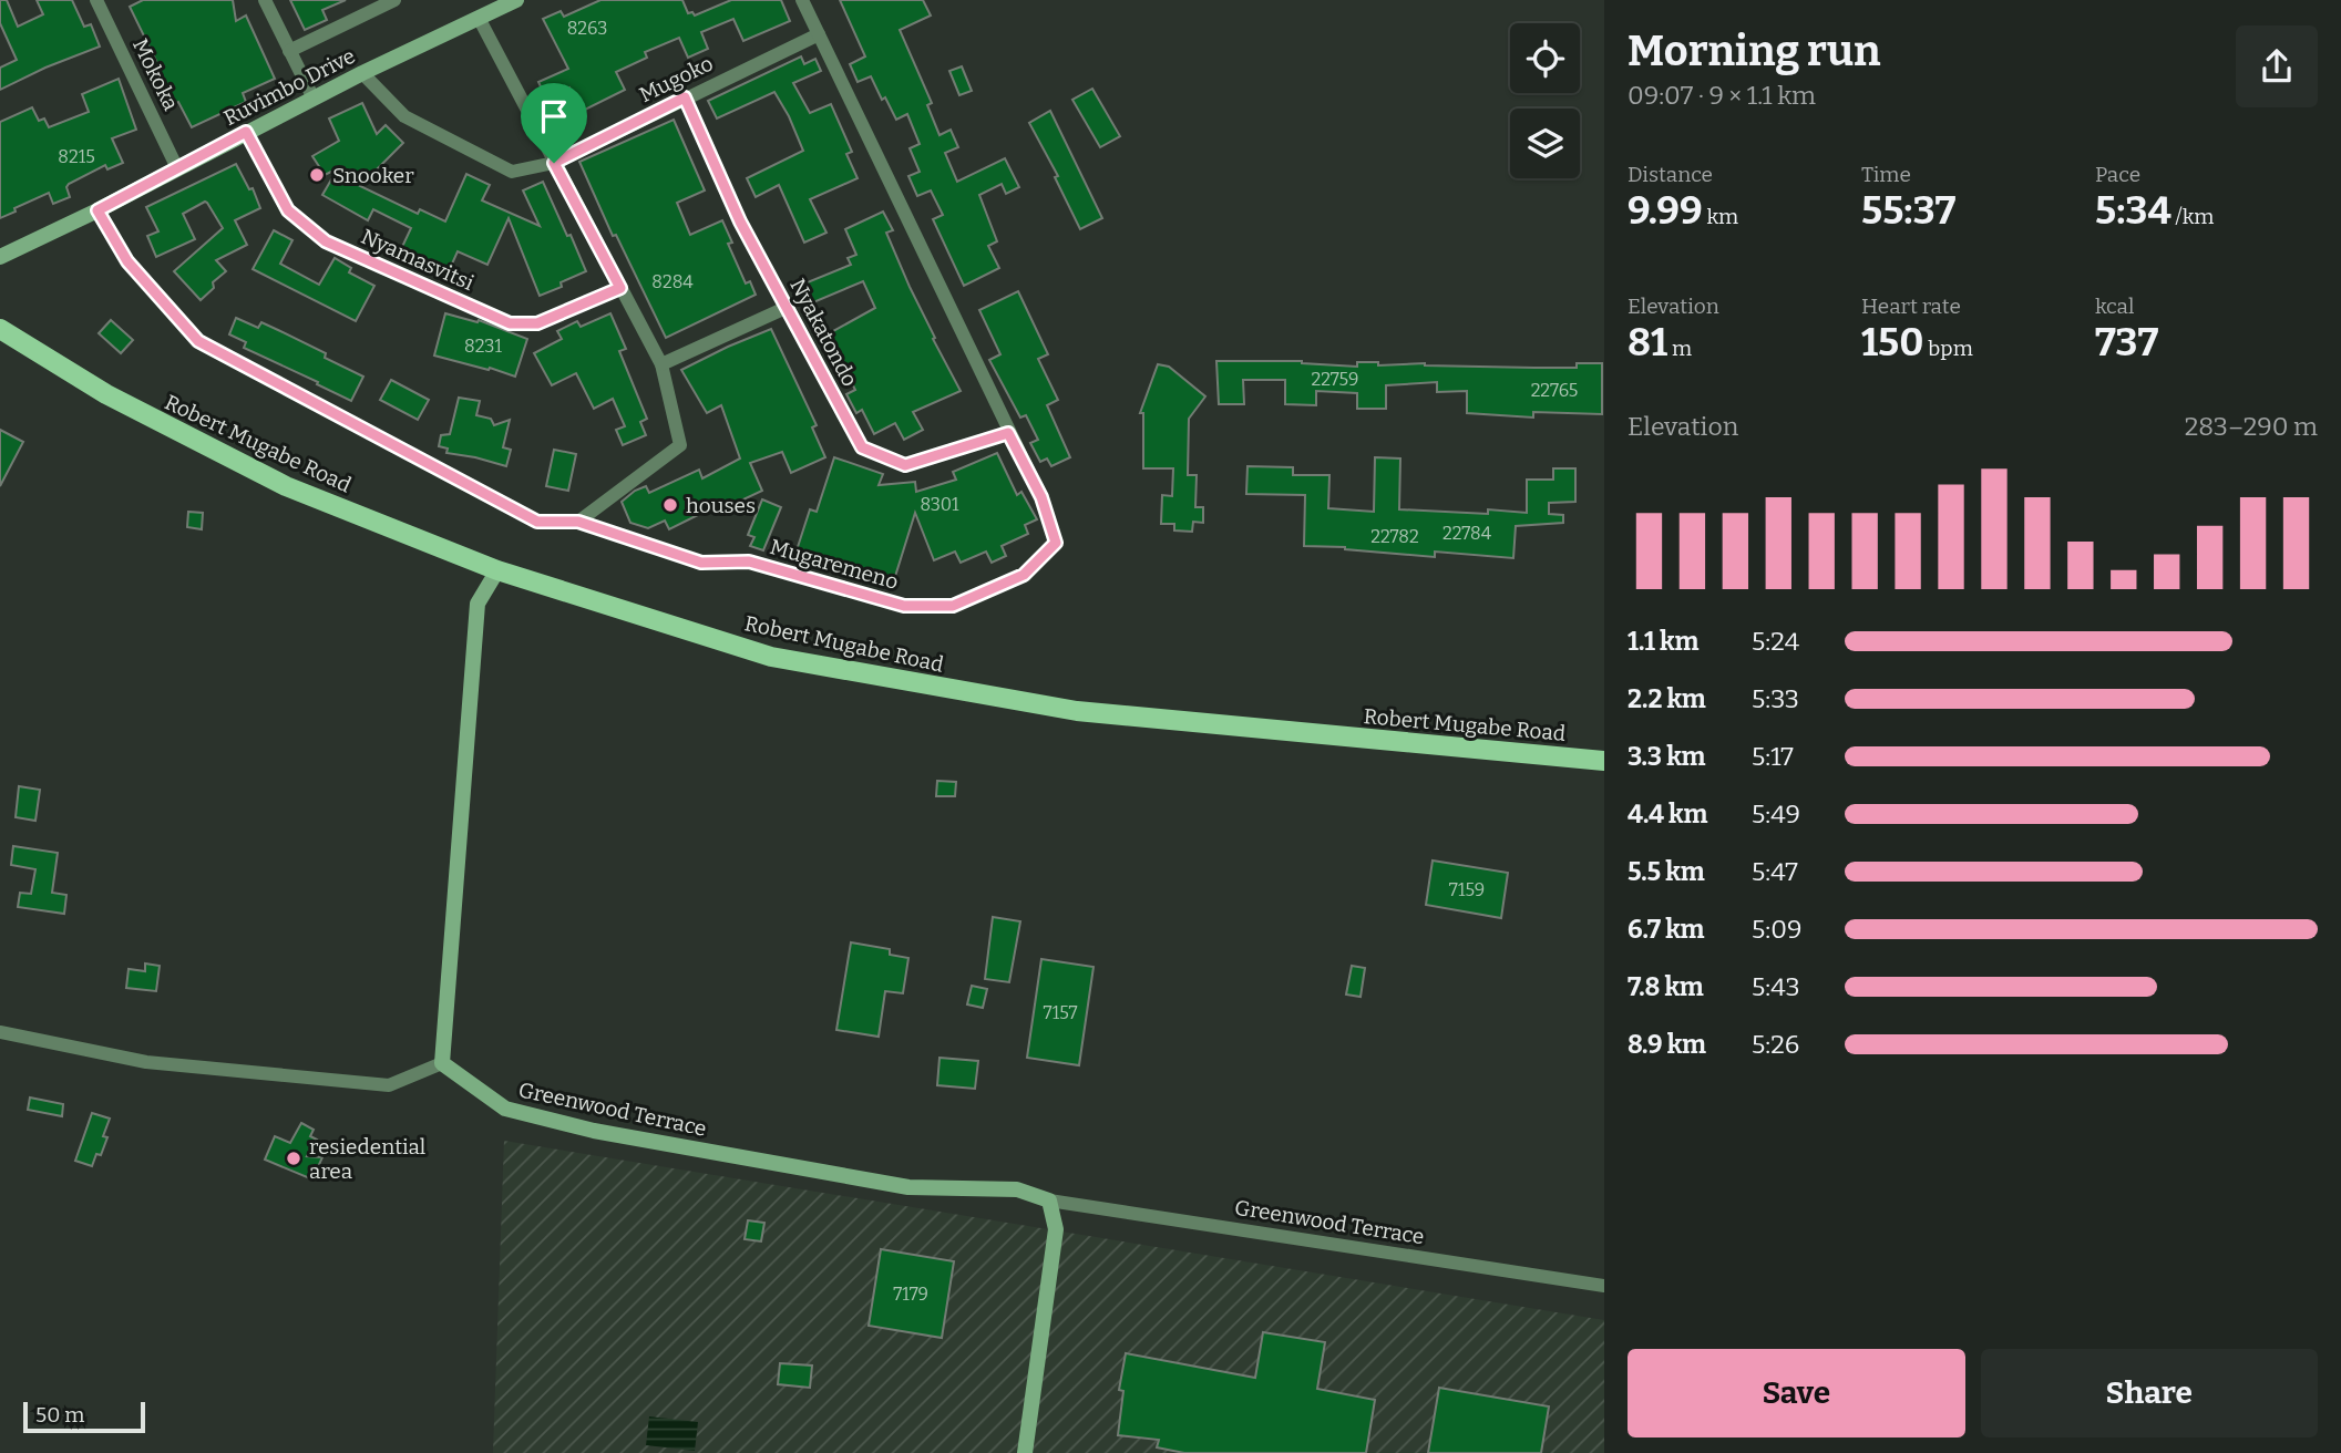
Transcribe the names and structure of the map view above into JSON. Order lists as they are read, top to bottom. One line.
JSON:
{"streets":{"main road":["Robert Mugabe Road"],"street":["Mokoka","Mugoko","Ruvimbo Drive","Nyamasvitsi","Nyakatondo","Mugaremeno","Greenwood Terrace"]},"crossings":[["Mokoka","Ruvimbo Drive"],["Mugoko","Ruvimbo Drive"],["Mugoko","Nyakatondo"],["Mugoko","Mugaremeno"],["Ruvimbo Drive","Nyamasvitsi"],["Ruvimbo Drive","Mugaremeno"],["Nyakatondo","Mugaremeno"]],"places":["Snooker","houses","resiedential area"],"house_numbers":["8263","8215","8284","8231","22759","22765","8301","22784","22782","7159","7157","7179"],"scale_bar":"50 m","page":{"heading":["Morning run","09:07 · 9 × 1.1 km"],"stats":[["Distance","9.99 km"],["Time","55:37"],["Pace","5:34 /km"],["Elevation","81 m"],["Heart rate","150 bpm"],["kcal","737"]],"chart":["Elevation","283–290 m"],"list":[{"name":"1.1 km","note":"5:24"},{"name":"2.2 km","note":"5:33"},{"name":"3.3 km","note":"5:17"},{"name":"4.4 km","note":"5:49"},{"name":"5.5 km","note":"5:47"},{"name":"6.7 km","note":"5:09"},{"name":"7.8 km","note":"5:43"},{"name":"8.9 km","note":"5:26"}],"buttons":["Save","Share"],"scale":"50 m"}}
